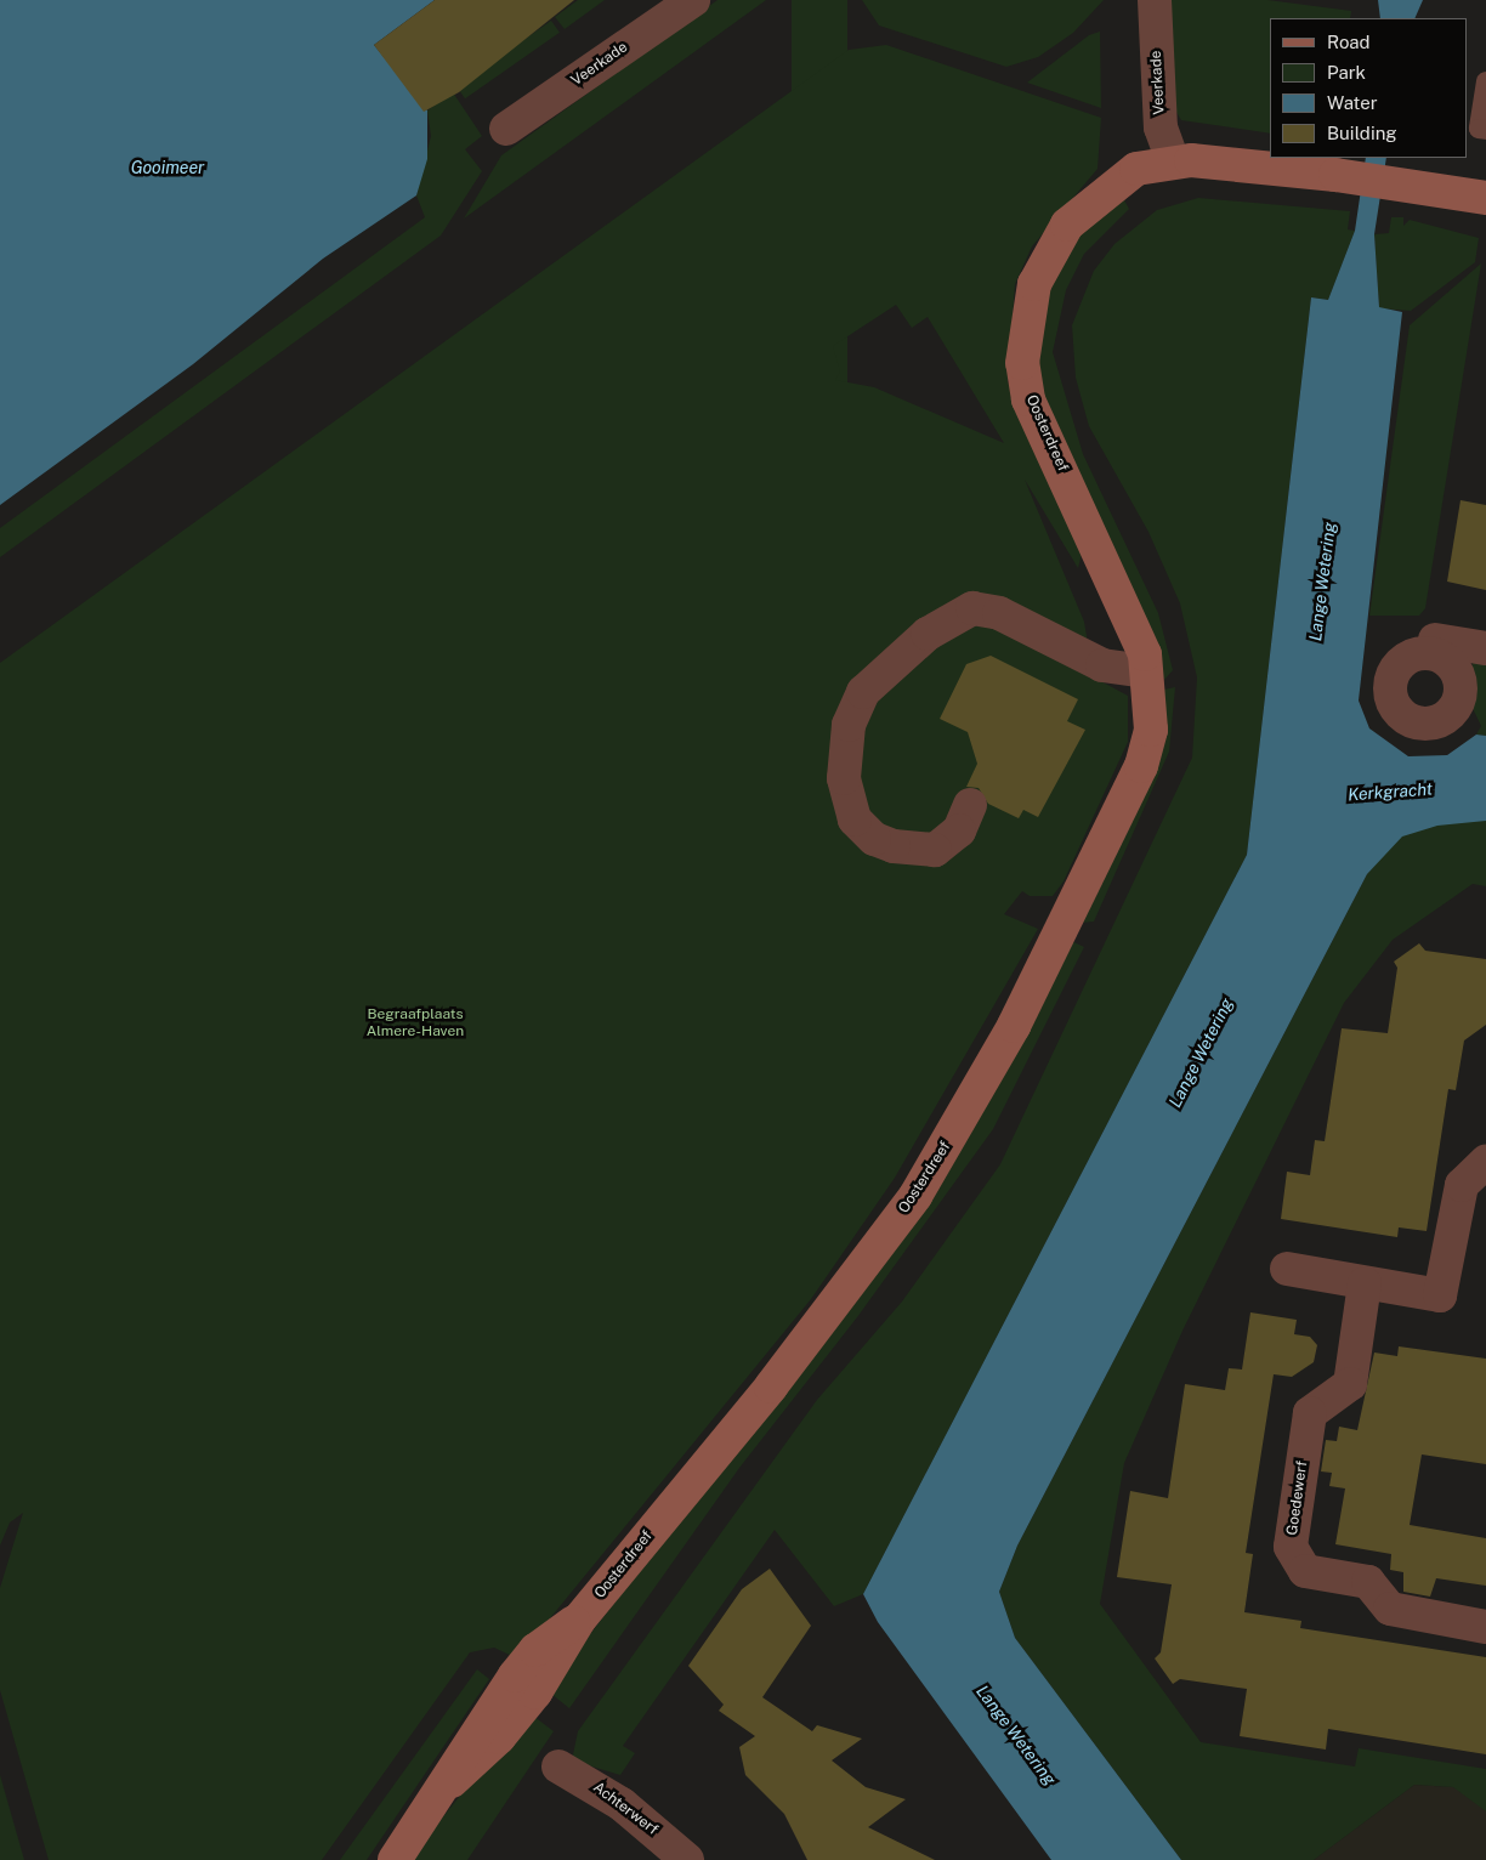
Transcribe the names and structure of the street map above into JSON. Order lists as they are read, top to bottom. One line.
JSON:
{"streets":{"main road":["Oosterdreef"],"street":["Veerkade","Goedewerf","Achterwerf"]},"crossings":[["Veerkade","Oosterdreef"]],"water":["Gooimeer","Lange Wetering","Kerkgracht"],"parks":["Begraafplaats Almere-Haven"],"legend":["Road","Park","Water","Building"]}
